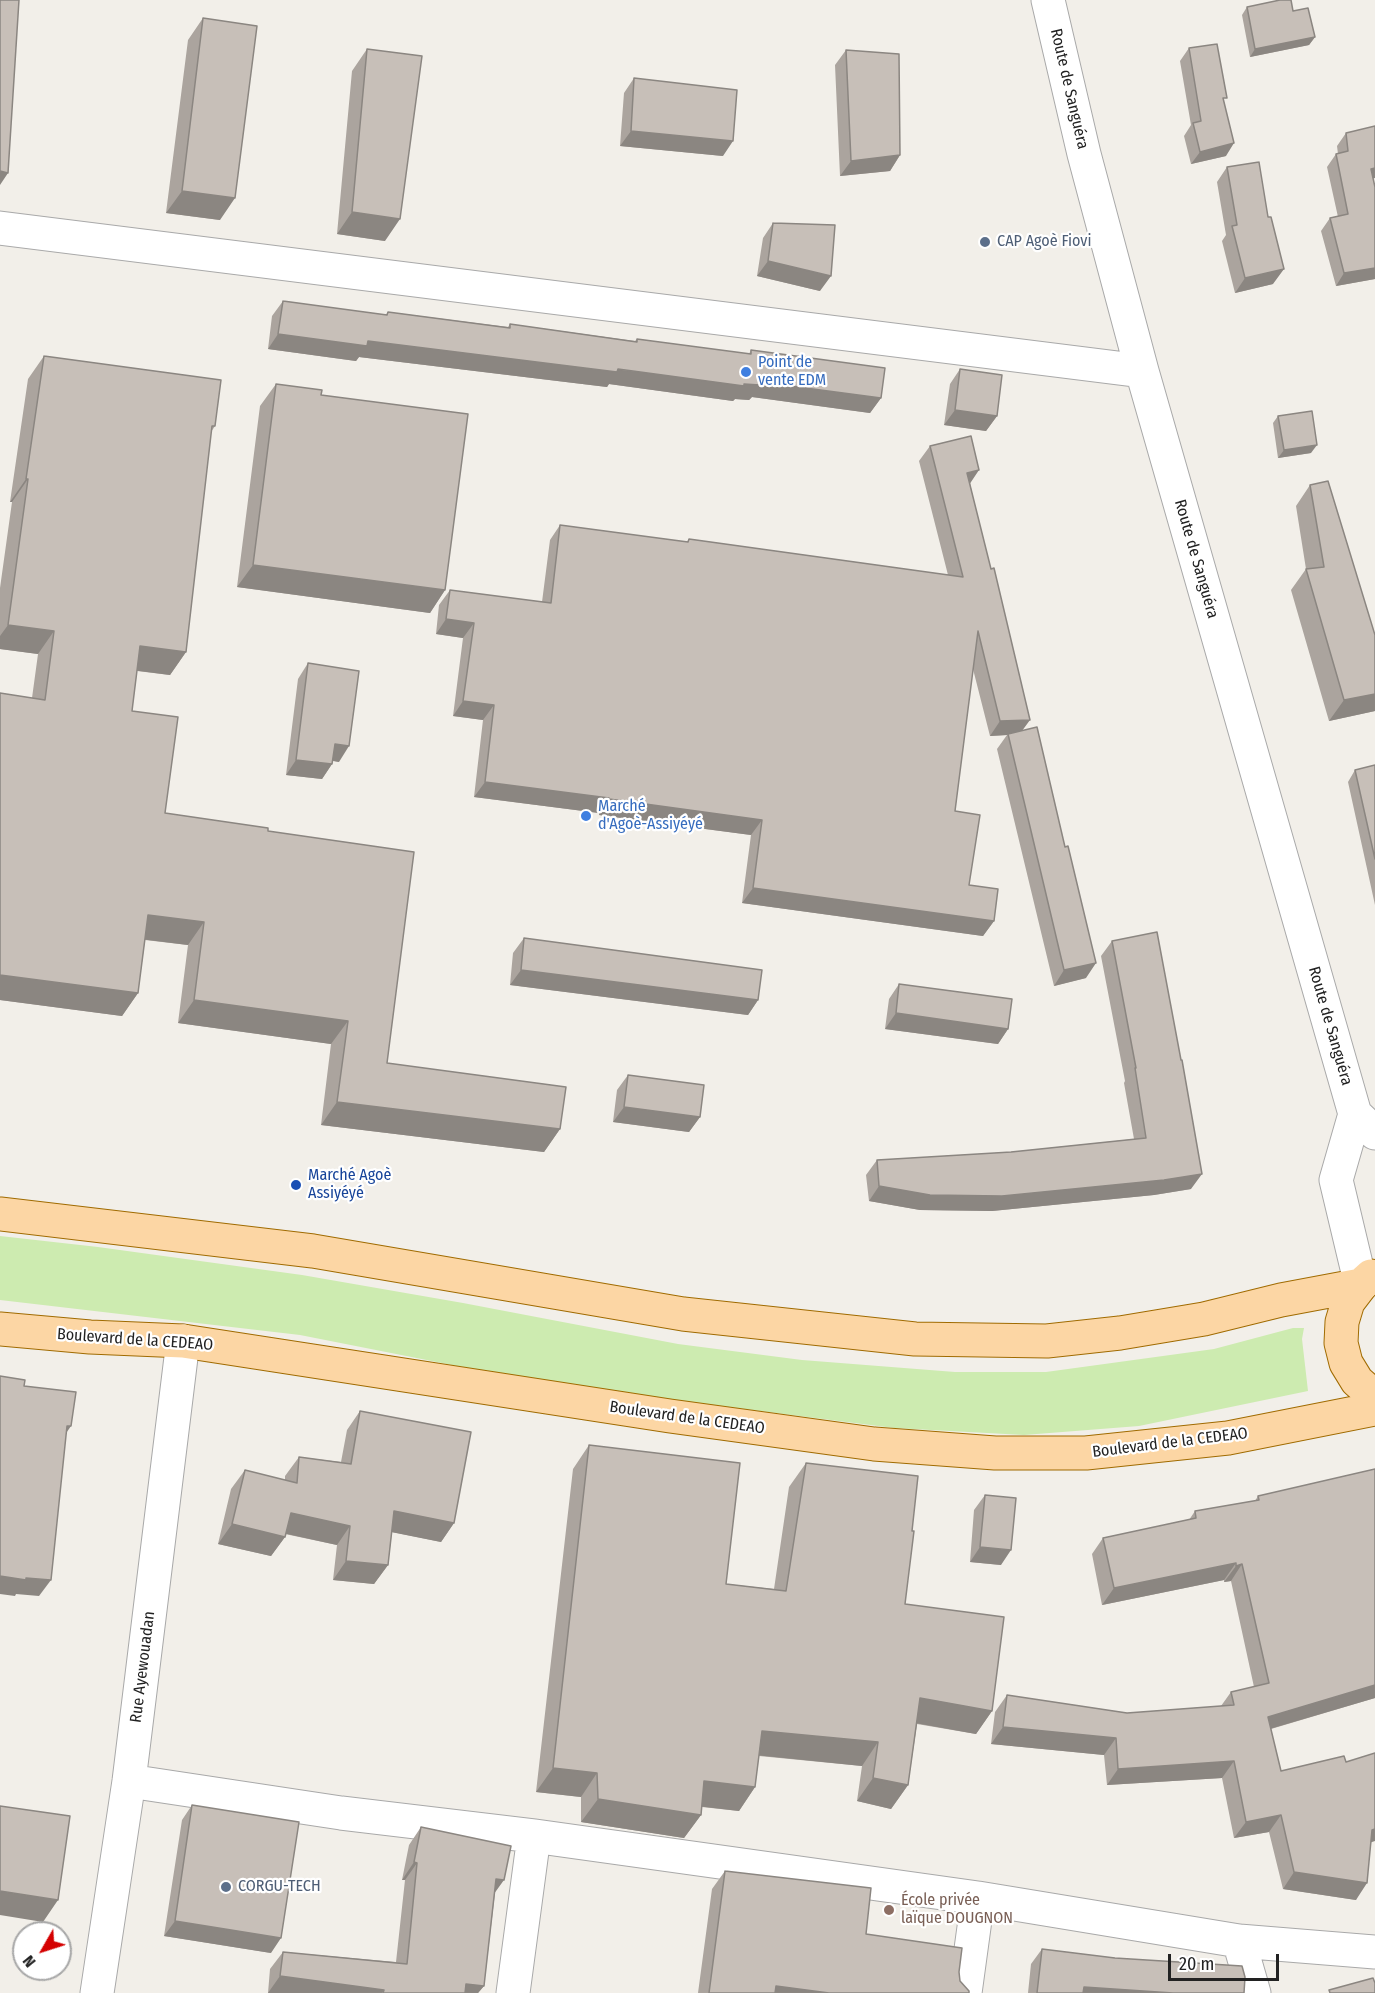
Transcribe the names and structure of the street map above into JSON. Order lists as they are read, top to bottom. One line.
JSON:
{"streets":{"main road":["Boulevard de la CEDEAO"],"street":["Route de Sanguéra","Rue Ayewouadan"]},"crossings":[["Boulevard de la CEDEAO","Rue Ayewouadan"]],"places":["CAP Agoè Fiovi","Point de vente EDM","Marché d'Agoè-Assiyéyé","Marché Agoè Assiyéyé","CORGU-TECH","École privée laïque DOUGNON"],"scale_bar":"20 m","north":"bottom left"}
